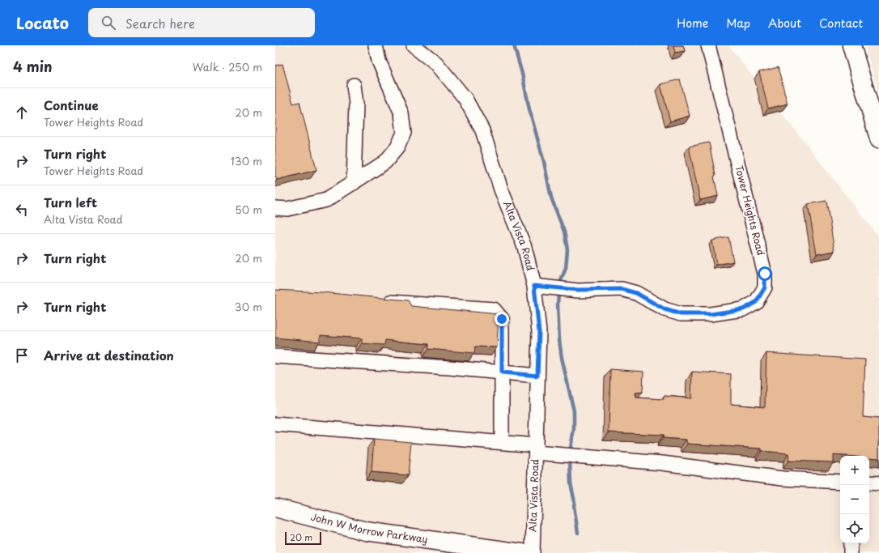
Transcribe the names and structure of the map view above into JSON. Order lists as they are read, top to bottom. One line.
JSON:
{"streets":{"main road":["John W Morrow Parkway"],"street":["Tower Heights Road","Alta Vista Road"]},"crossings":[["Tower Heights Road","Alta Vista Road"]],"scale_bar":"20 m","page":{"header":"Locato","search":"Search here","nav":["Home","Map","About","Contact"],"heading":["4 min","Walk · 250 m"],"list":[["Continue","Tower Heights Road","20 m"],["Turn right","Tower Heights Road","130 m"],["Turn left","Alta Vista Road","50 m"],["Turn right","20 m"],["Turn right","30 m"],"Arrive at destination"],"map_buttons":["+","−"],"scale":"20 m"}}
